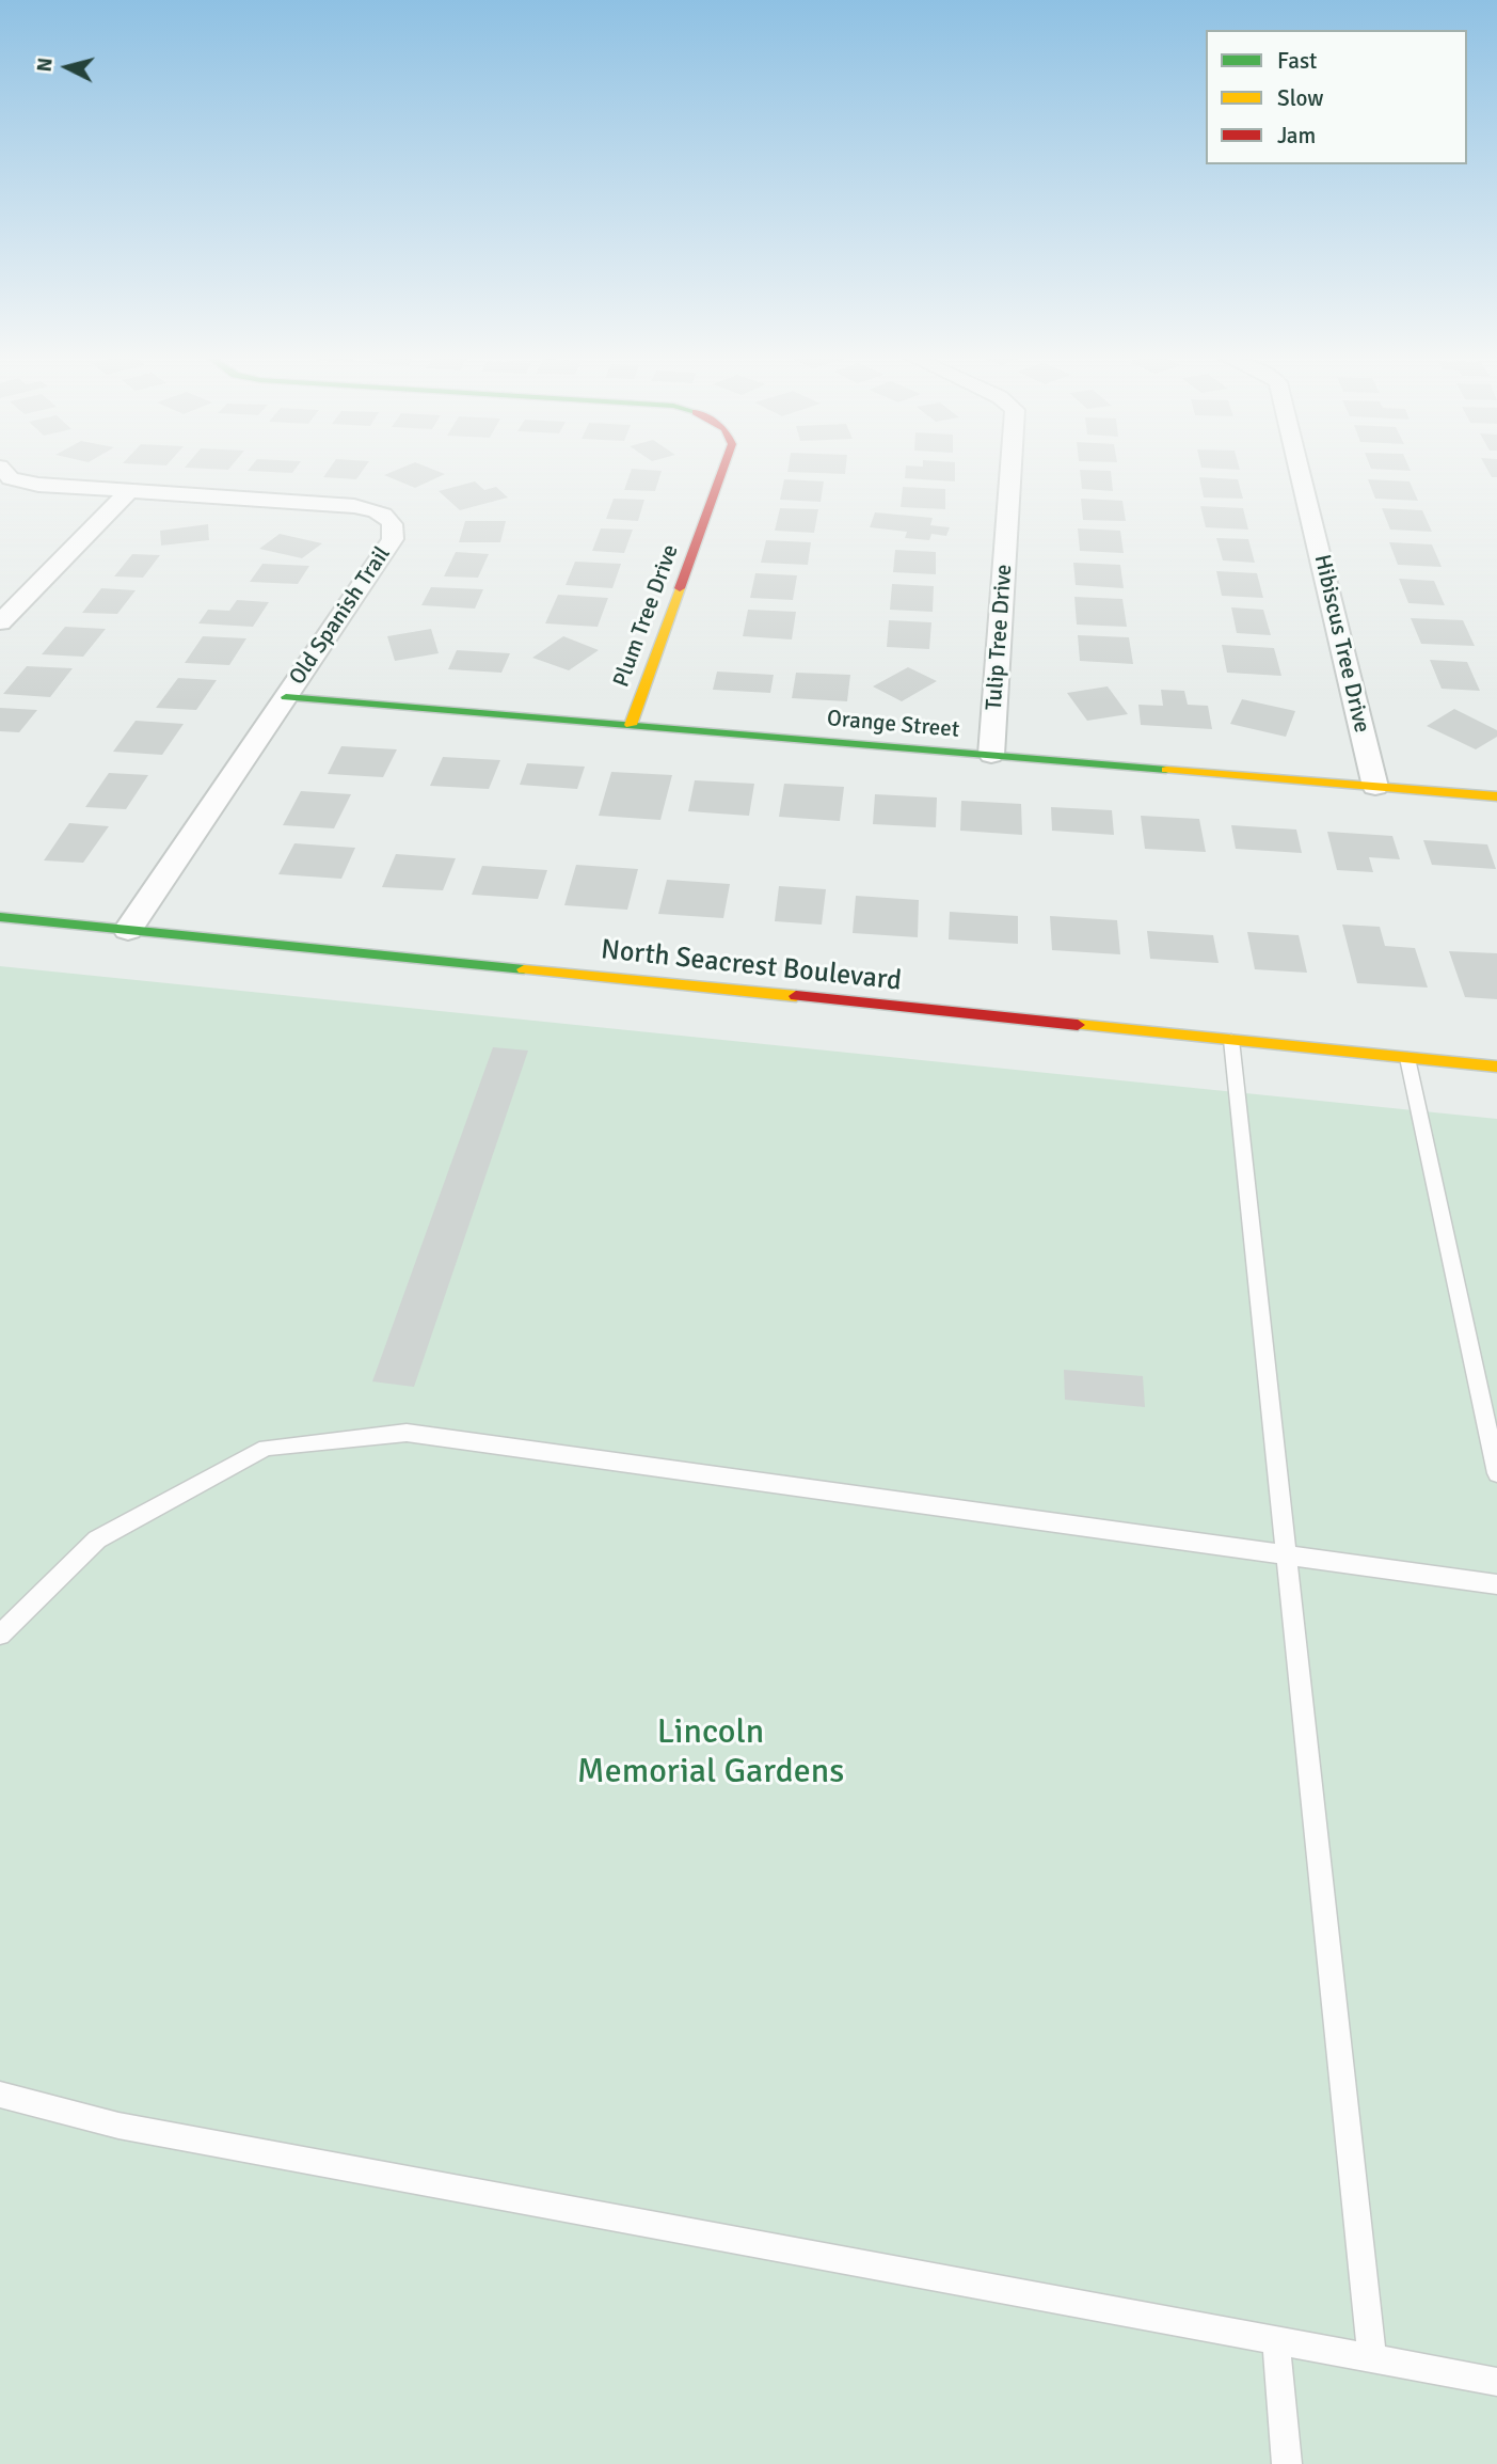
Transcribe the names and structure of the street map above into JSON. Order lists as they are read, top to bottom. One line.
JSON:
{"streets":{"street":["Old Spanish Trail","Plum Tree Drive","Tulip Tree Drive","Hibiscus Tree Drive","Orange Street","North Seacrest Boulevard"]},"crossings":[["Old Spanish Trail","Orange Street"],["Old Spanish Trail","North Seacrest Boulevard"],["Plum Tree Drive","Orange Street"],["Tulip Tree Drive","Orange Street"],["Hibiscus Tree Drive","Orange Street"]],"parks":["Lincoln Memorial Gardens"],"legend":["Fast","Slow","Jam"],"north":"left"}
